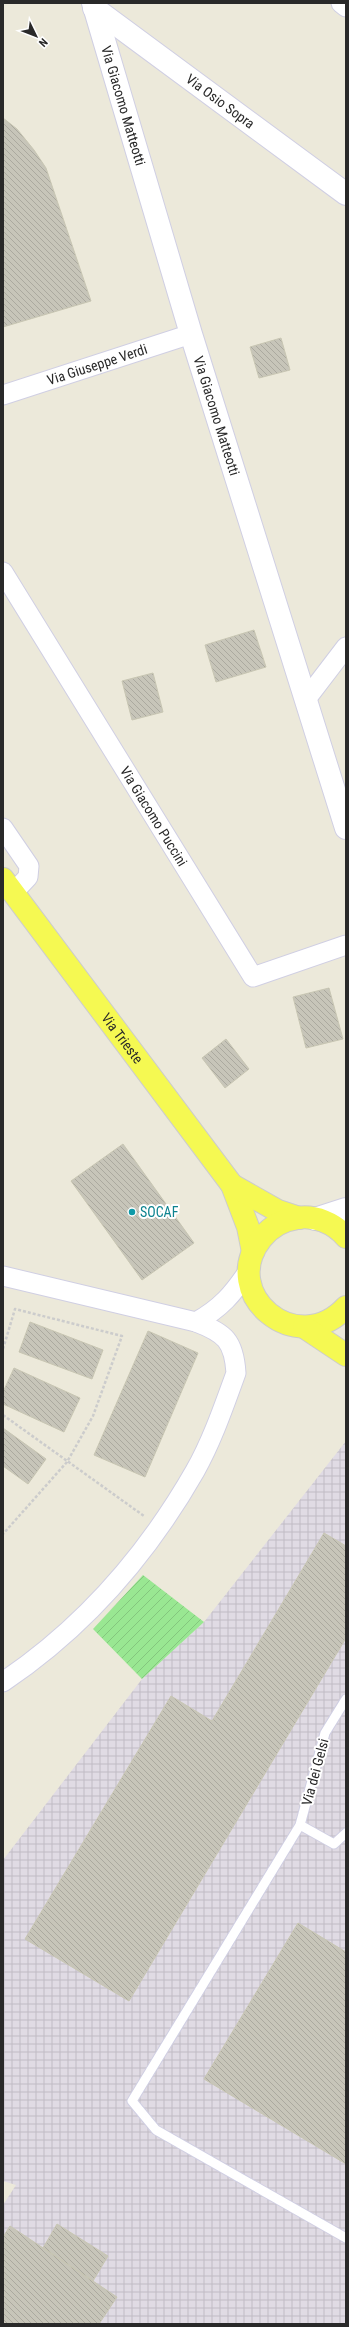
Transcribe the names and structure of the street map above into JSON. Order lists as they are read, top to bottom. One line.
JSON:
{"streets":{"main road":["Via Trieste"],"street":["Via Osio Sopra","Via Giacomo Matteotti","Via Giuseppe Verdi","Via Giacomo Puccini"],"lane":["Via dei Gelsi"]},"crossings":[["Via Osio Sopra","Via Giacomo Matteotti"],["Via Giacomo Matteotti","Via Giuseppe Verdi"]],"places":["SOCAF"],"north":"bottom right"}
